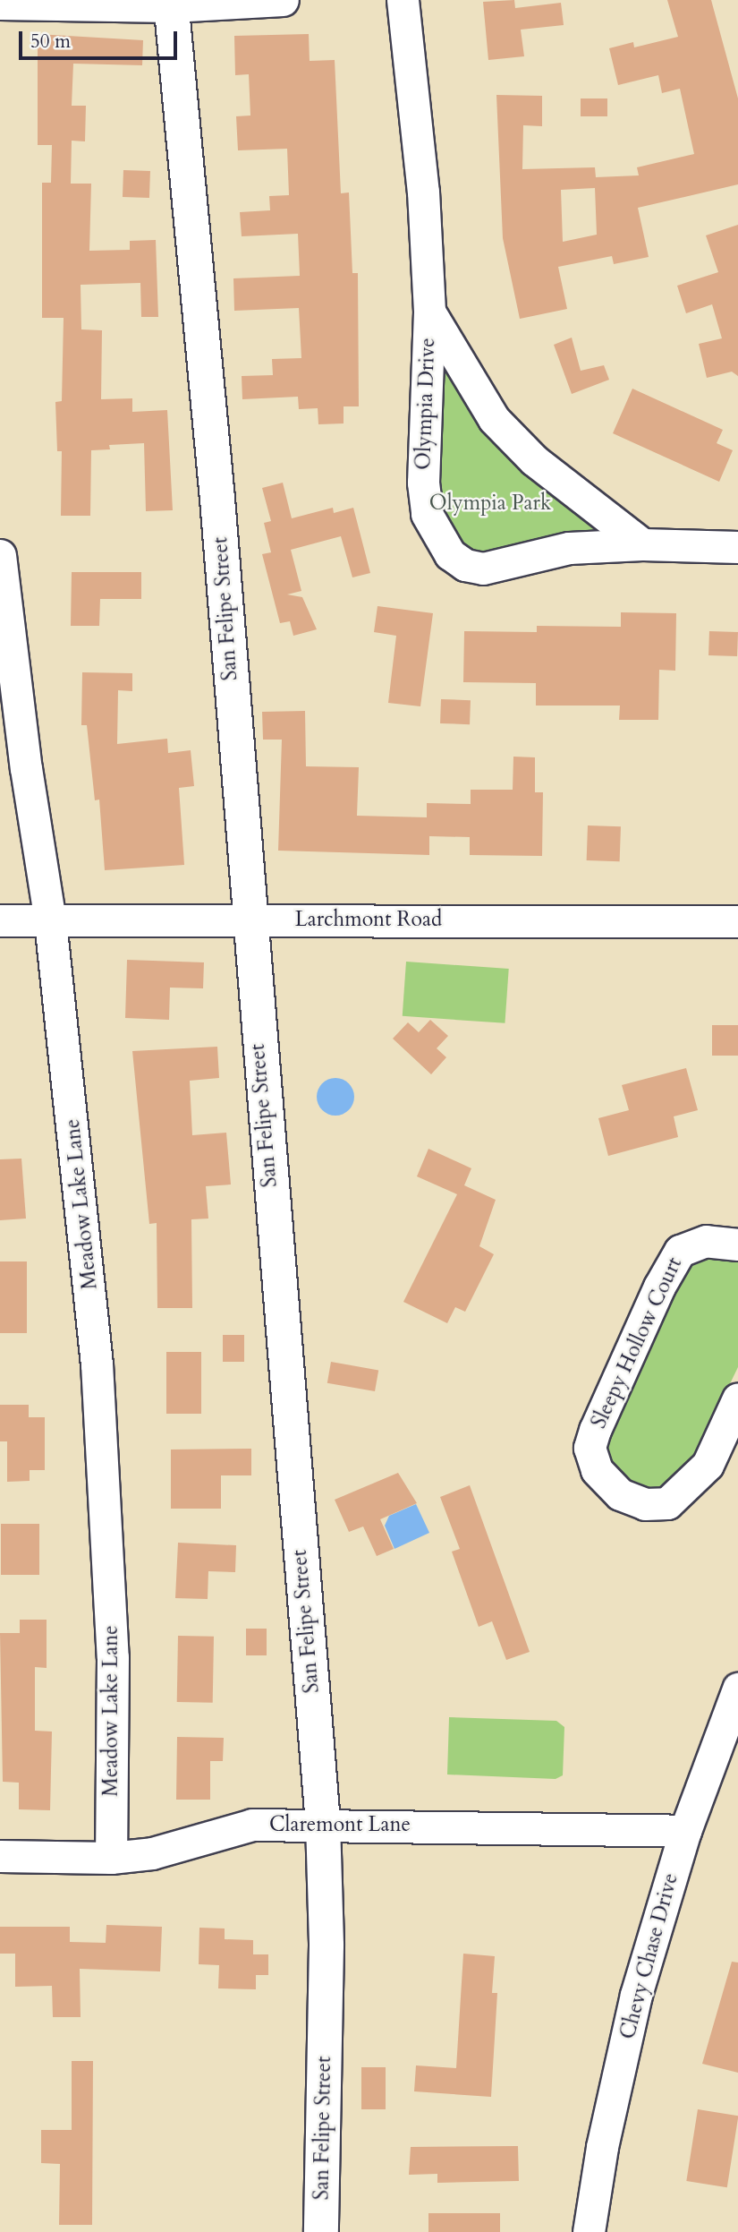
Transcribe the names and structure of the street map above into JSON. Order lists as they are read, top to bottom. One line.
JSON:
{"streets":{"main road":["San Felipe Street"],"street":["Olympia Drive","Larchmont Road","Meadow Lake Lane","Sleepy Hollow Court","Claremont Lane","Chevy Chase Drive"]},"crossings":[["San Felipe Street","Larchmont Road"],["San Felipe Street","Claremont Lane"],["Larchmont Road","Meadow Lake Lane"],["Meadow Lake Lane","Claremont Lane"],["Claremont Lane","Chevy Chase Drive"]],"parks":["Olympia Park"],"scale_bar":"50 m"}
